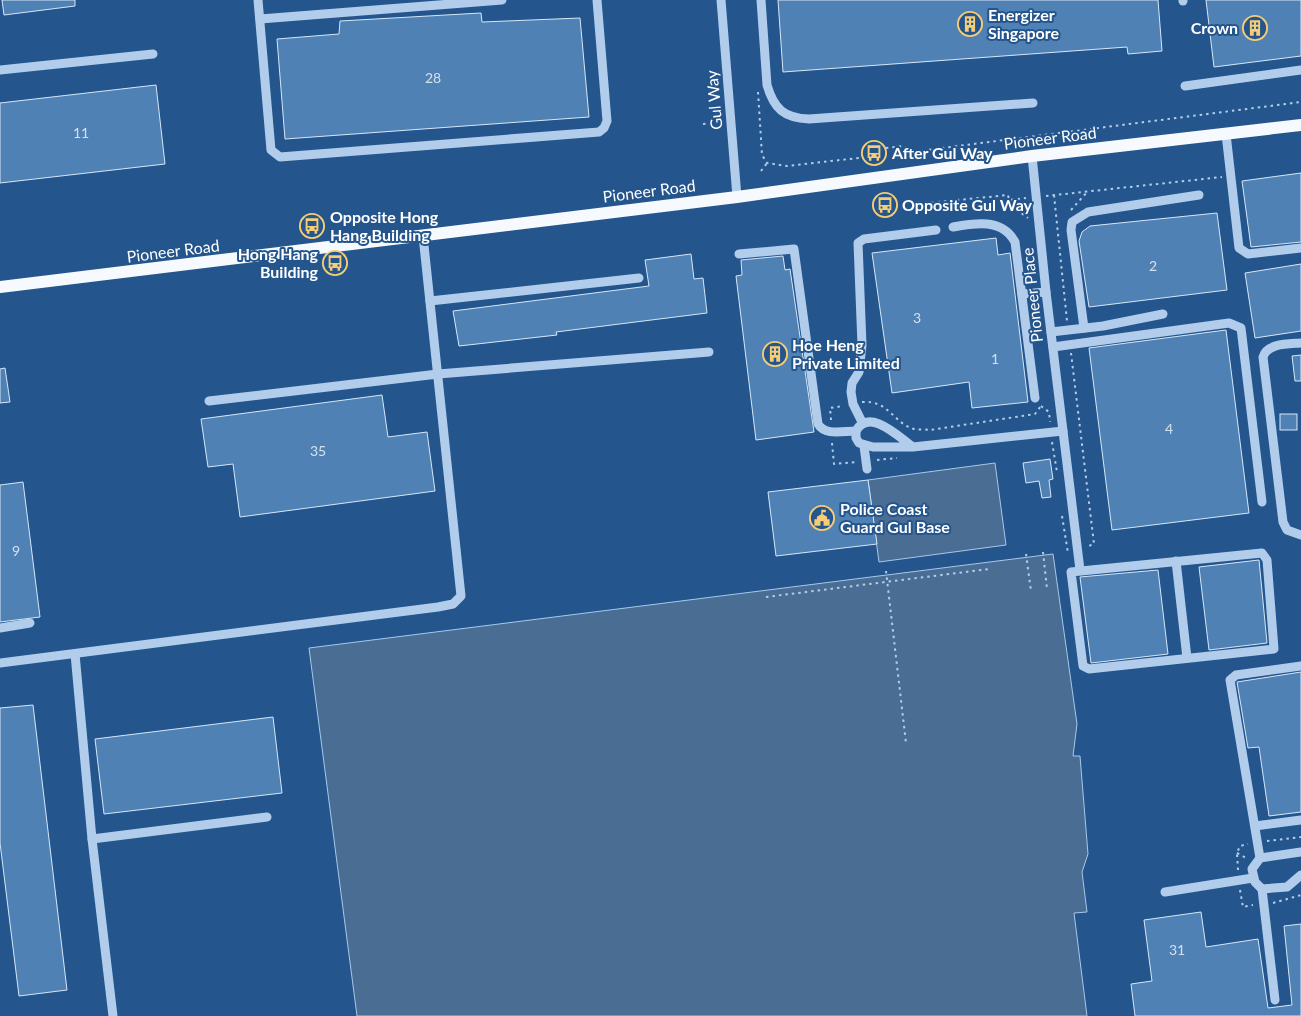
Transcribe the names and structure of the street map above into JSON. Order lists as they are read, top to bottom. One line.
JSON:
{"streets":{"main road":["Pioneer Road"],"street":["Gul Way","Pioneer Place"]},"crossings":[["Gul Way","Pioneer Road"],["Pioneer Road","Pioneer Place"]],"places":{"building":["Energizer Singapore","Crown","Hoe Heng Private Limited"],"bus stop":["After Gul Way","Opposite Gul Way","Opposite Hong Hang Building","Hong Hang Building"],"public building":["Police Coast Guard Gul Base"]},"house_numbers":["28","11","2","3","1","4","35","9","31"]}
